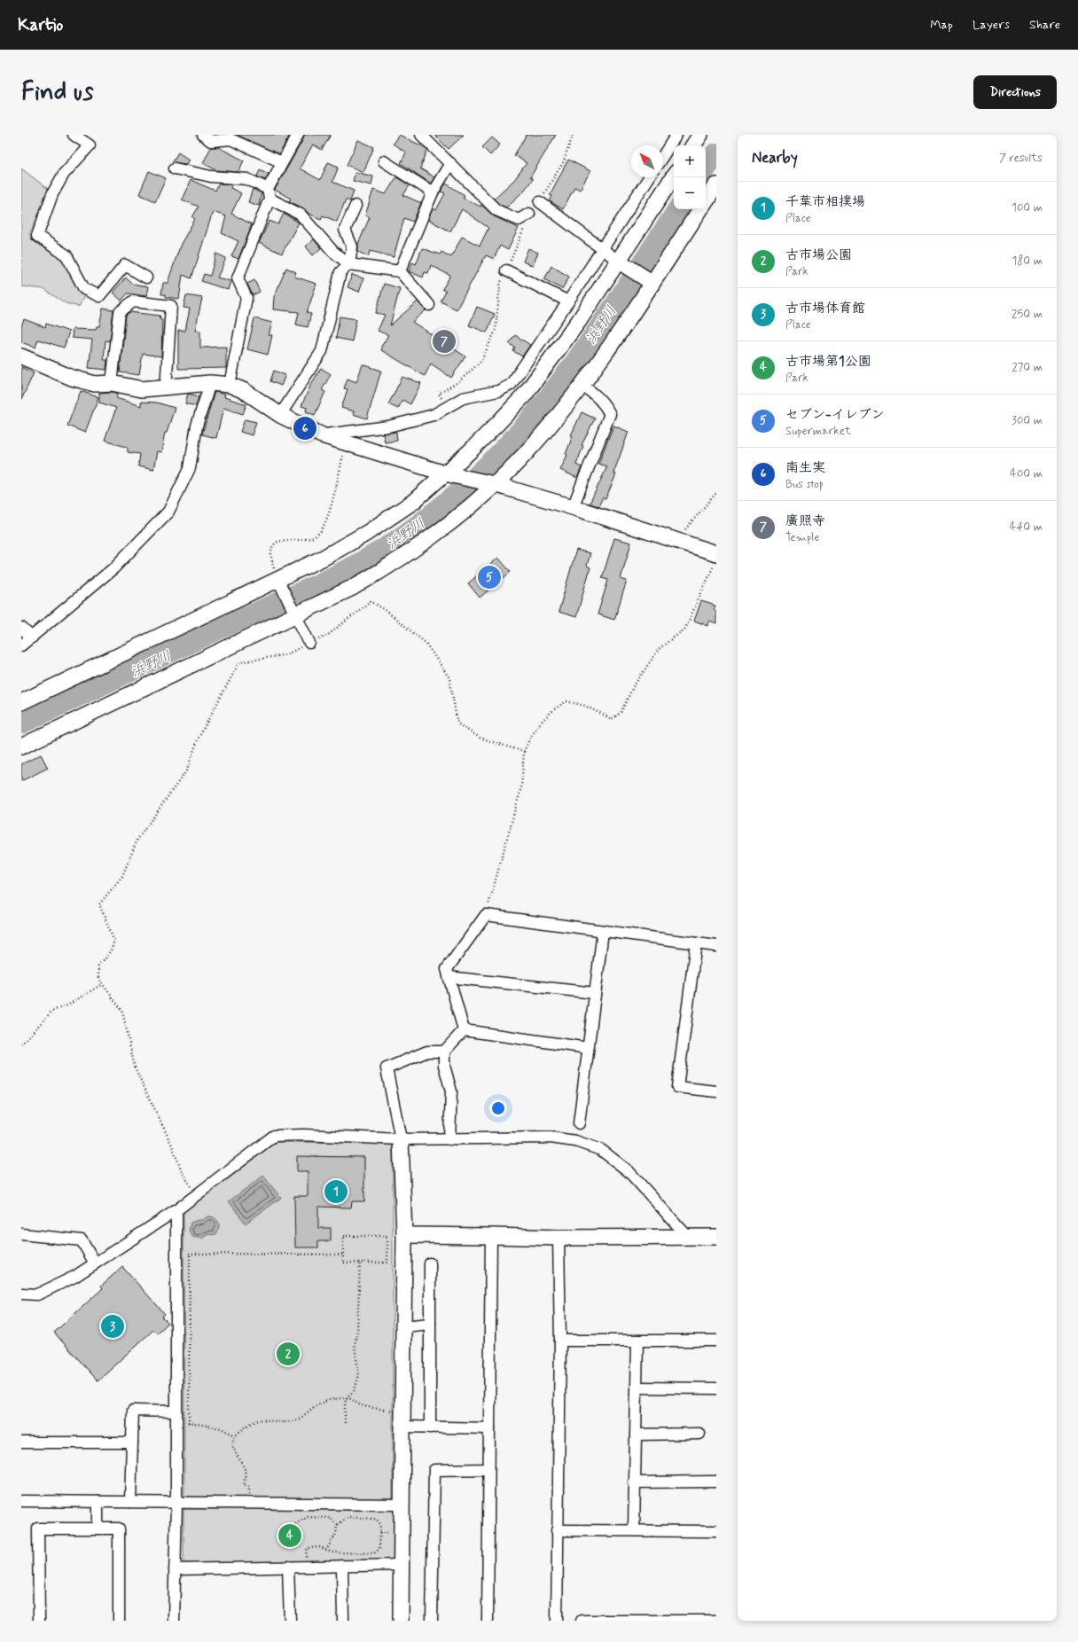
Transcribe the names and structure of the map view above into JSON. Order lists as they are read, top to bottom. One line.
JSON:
{"water":["浜野川"],"north":"top left","page":{"header":"Kartio","nav":["Map","Layers","Share"],"buttons":"Directions","title":"Find us","heading":["Nearby","7 results"],"map_buttons":["+","−"],"list":[{"mark":"1","name":"千葉市相撲場","note":"Place","value":"100 m"},{"mark":"2","name":"古市場公園","note":"Park","value":"180 m"},{"mark":"3","name":"古市場体育館","note":"Place","value":"250 m"},{"mark":"4","name":"古市場第1公園","note":"Park","value":"270 m"},{"mark":"5","name":"セブン-イレブン","note":"Supermarket","value":"300 m"},{"mark":"6","name":"南生実","note":"Bus stop","value":"400 m"},{"mark":"7","name":"廣照寺","note":"Temple","value":"440 m"}],"pins":["7","6","5","1","3","2","4"]}}
